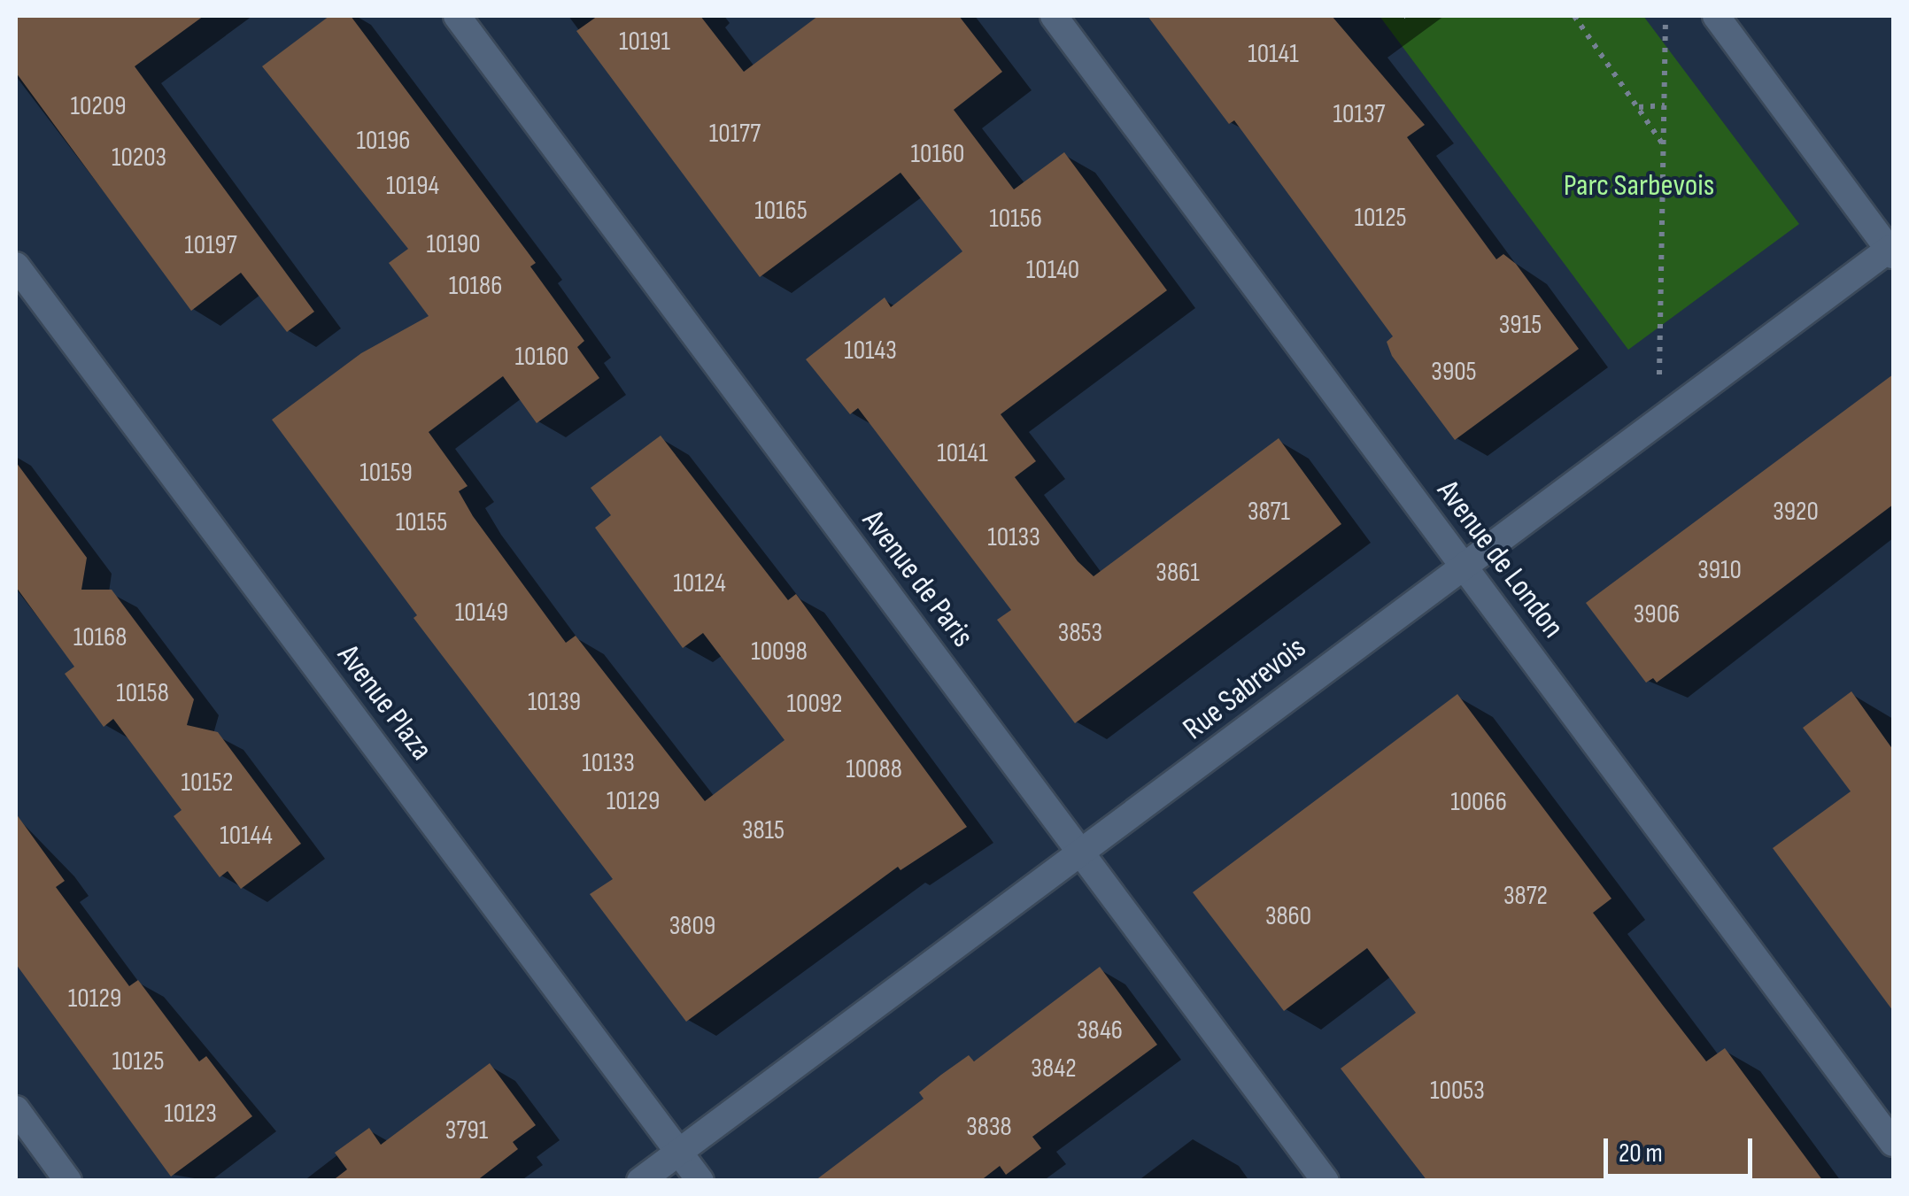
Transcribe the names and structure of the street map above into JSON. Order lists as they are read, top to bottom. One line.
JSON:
{"streets":{"street":["Avenue de London","Avenue de Paris","Rue Sabrevois","Avenue Plaza"]},"crossings":[["Avenue de London","Rue Sabrevois"],["Avenue de Paris","Rue Sabrevois"],["Rue Sabrevois","Avenue Plaza"]],"parks":["Parc Sarbevois"],"house_numbers":["10191","10141","10209","10137","10177","10196","10160","10203","10194","10165","10125","10156","10190","10197","10140","10186","3915","10143","10160","3905","10141","10159","3871","3920","10155","10133","3910","3861","10124","10149","3906","3853","10168","10098","10158","10139","10092","10133","10088","10152","10129","10066","3815","10144","3872","3860","3809","10129","3846","10125","3842","10053","10123","3838","3791"],"scale_bar":"20 m"}
